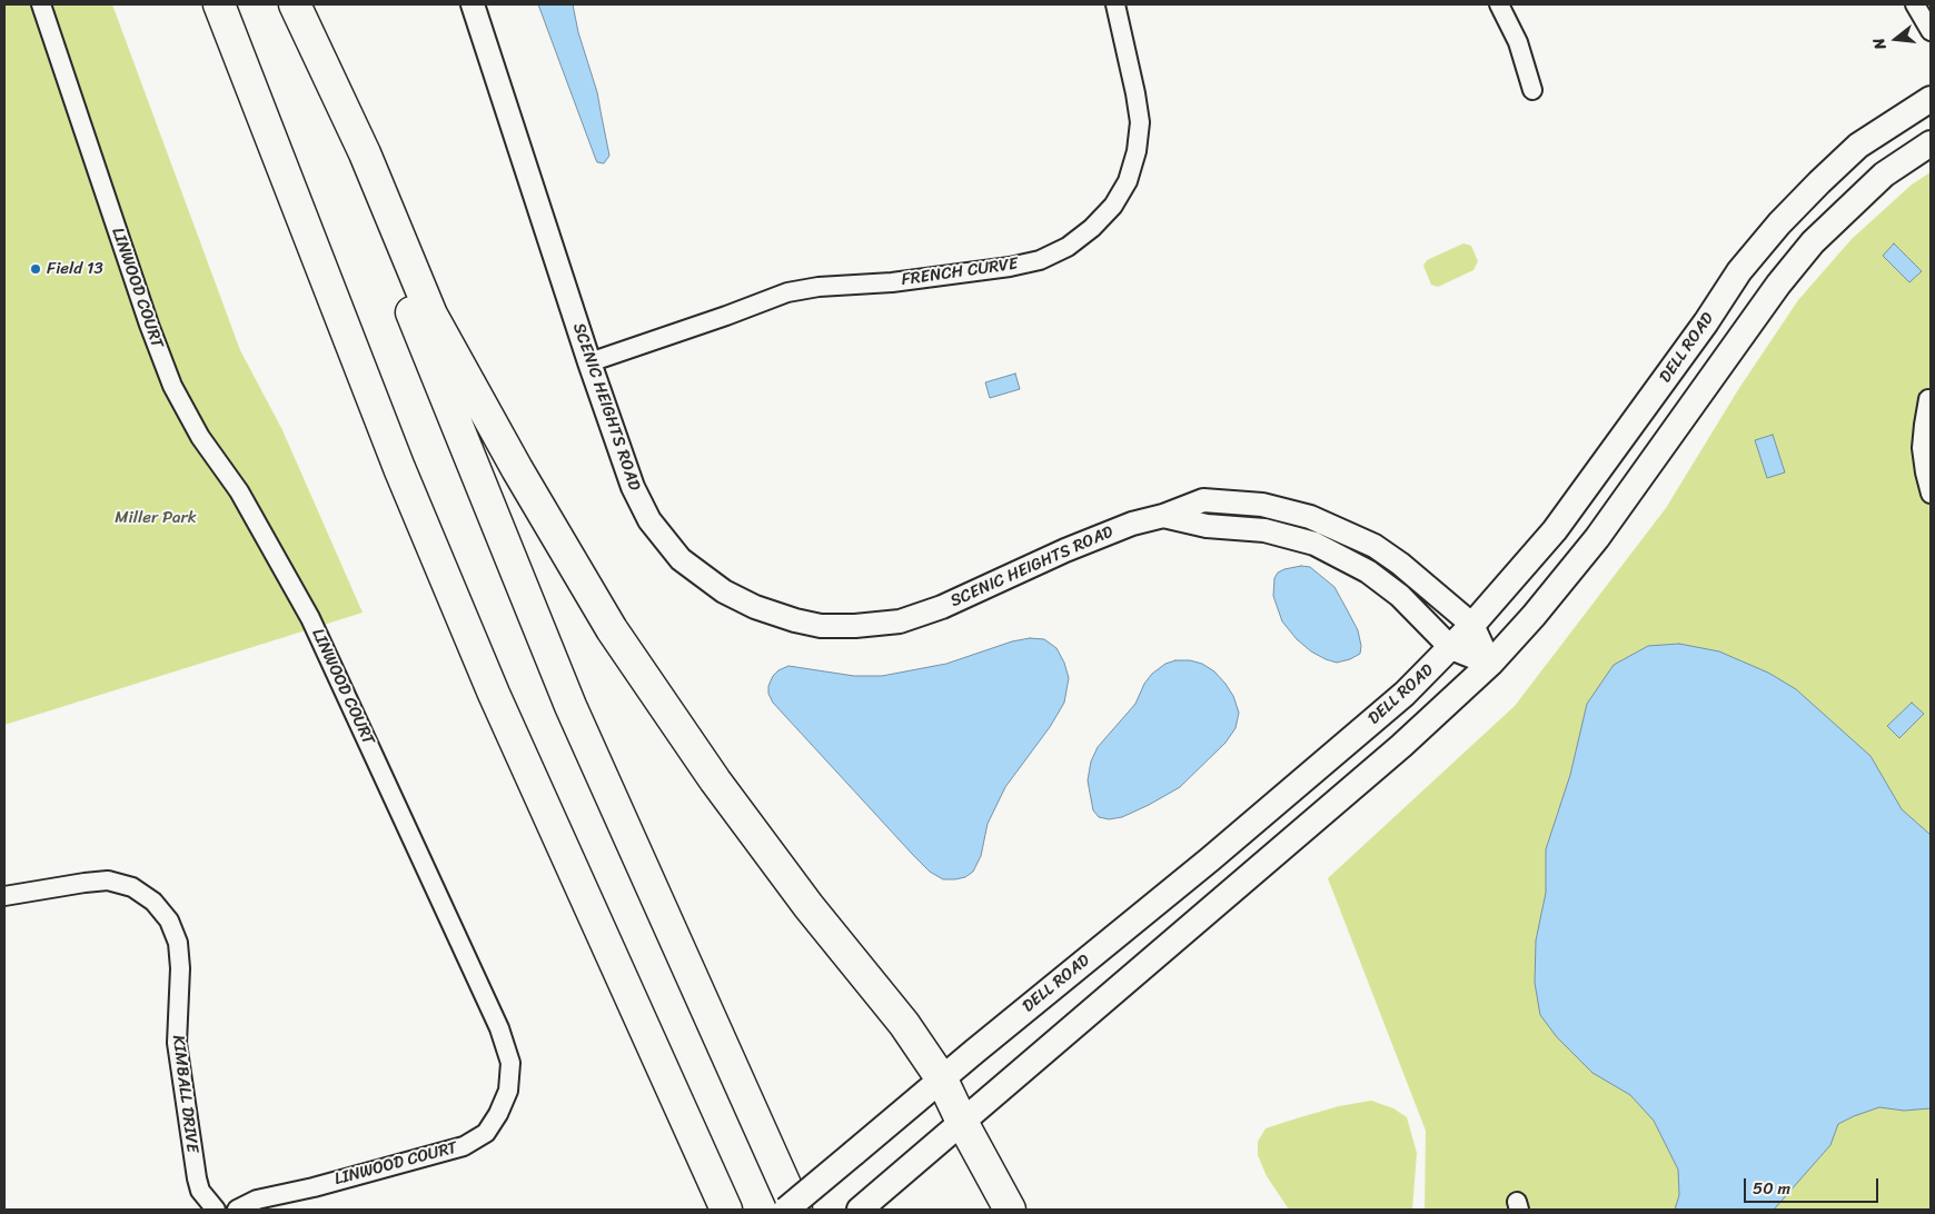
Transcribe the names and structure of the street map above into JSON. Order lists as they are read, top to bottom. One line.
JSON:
{"streets":{"main road":["DELL ROAD"],"street":["FRENCH CURVE","LINWOOD COURT","SCENIC HEIGHTS ROAD","KIMBALL DRIVE"]},"crossings":[["FRENCH CURVE","SCENIC HEIGHTS ROAD"],["DELL ROAD","SCENIC HEIGHTS ROAD"]],"parks":["Miller Park"],"places":["Field 13"],"scale_bar":"50 m","north":"left"}
